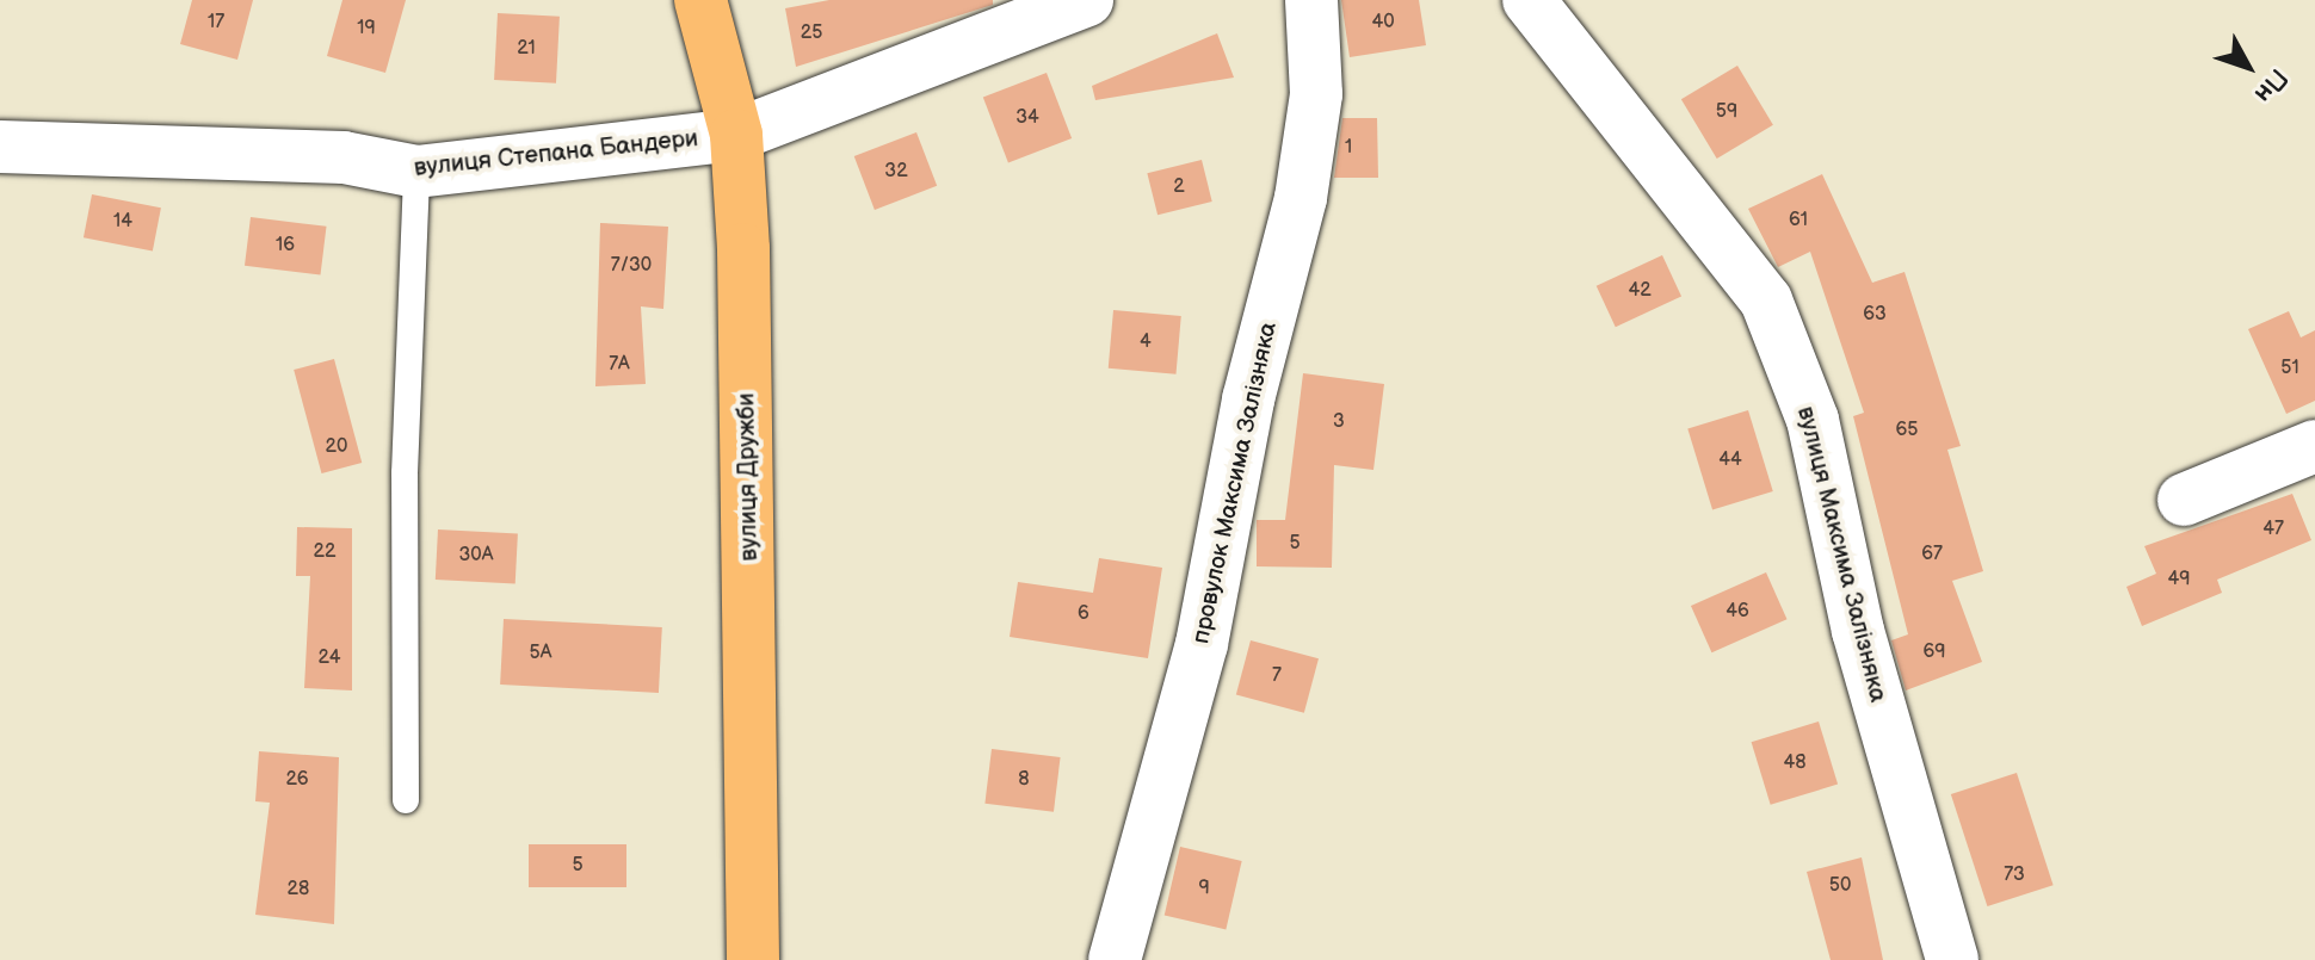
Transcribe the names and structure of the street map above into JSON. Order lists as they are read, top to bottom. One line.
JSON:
{"streets":{"main road":["вулиця Дружби"],"street":["вулиця Степана Бандери","провулок Максима Залізняка","вулиця Максима Залізняка"]},"crossings":[["вулиця Степана Бандери","вулиця Дружби"]],"house_numbers":["17","40","19","25","21","59","34","1","32","2","61","14","16","7/30","42","63","4","7А","51","3","65","20","44","47","5","22","67","30А","49","46","6","69","5А","24","7","48","26","8","5","73","50","9","28"],"north":"bottom right"}
